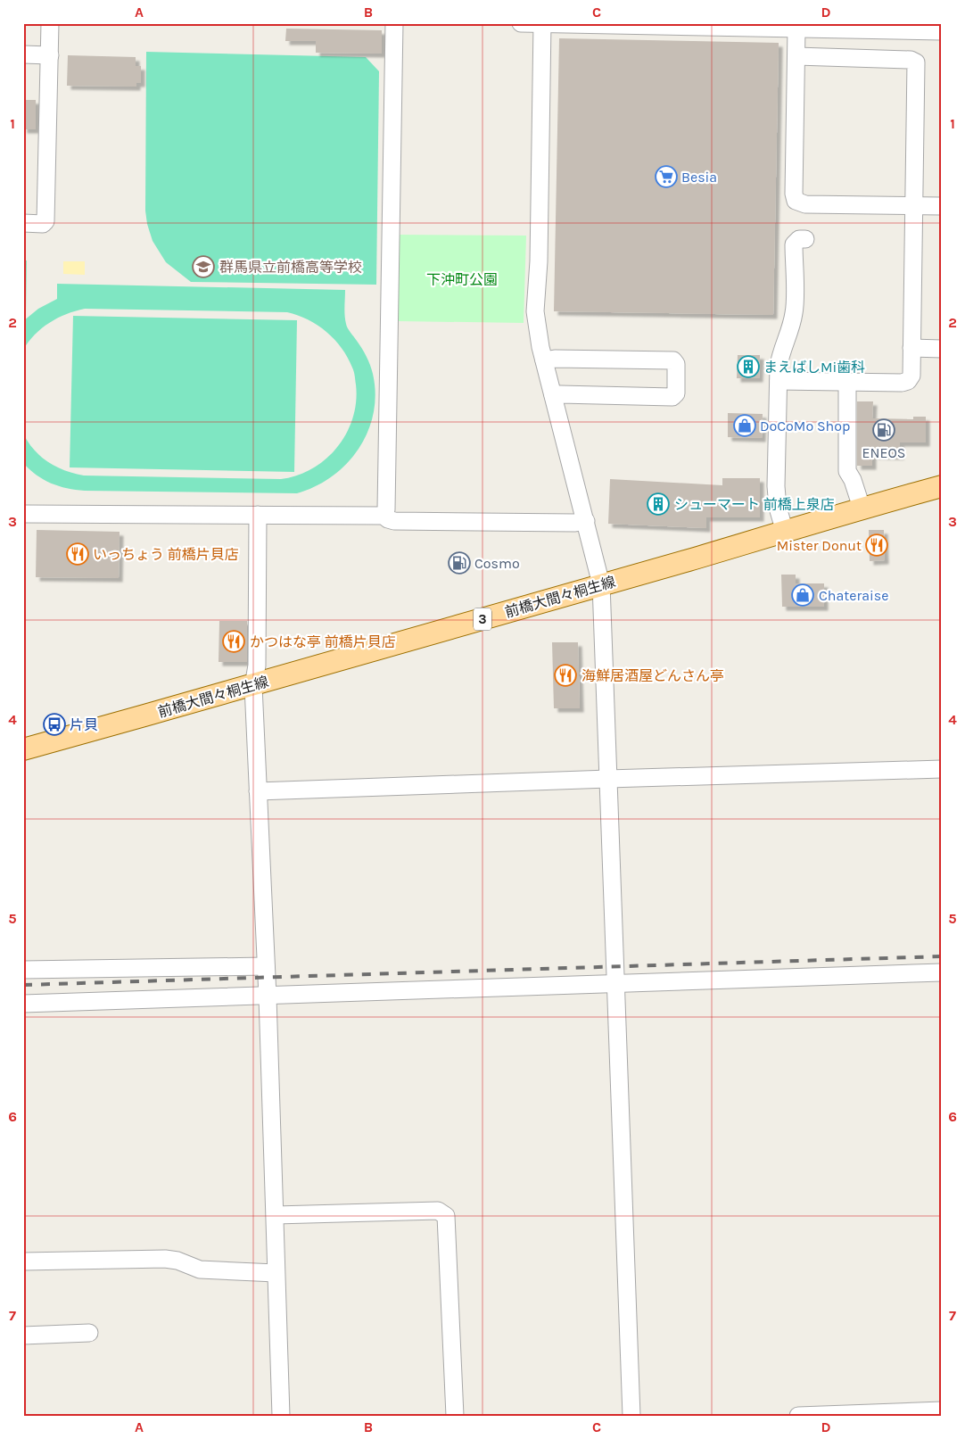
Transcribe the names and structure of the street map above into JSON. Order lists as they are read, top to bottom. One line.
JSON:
{"streets":{"main road":["前橋大間々桐生線","3"]},"parks":["下沖町公園"],"places":{"supermarket":["Besia"],"school or university":["群馬県立前橋高等学校"],"building":["まえばしMi歯科","シューマート 前橋上泉店"],"shop":["DoCoMo Shop","Chateraise"],"fuel station":["ENEOS","Cosmo"],"restaurant":["Mister Donut","いっちょう 前橋片貝店","かつはな亭 前橋片貝店","海鮮居酒屋どんさん亭"],"bus stop":["片貝"]},"grid":{"columns":["A","B","C","D"],"rows":["1","2","3","4","5","6","7"]}}
